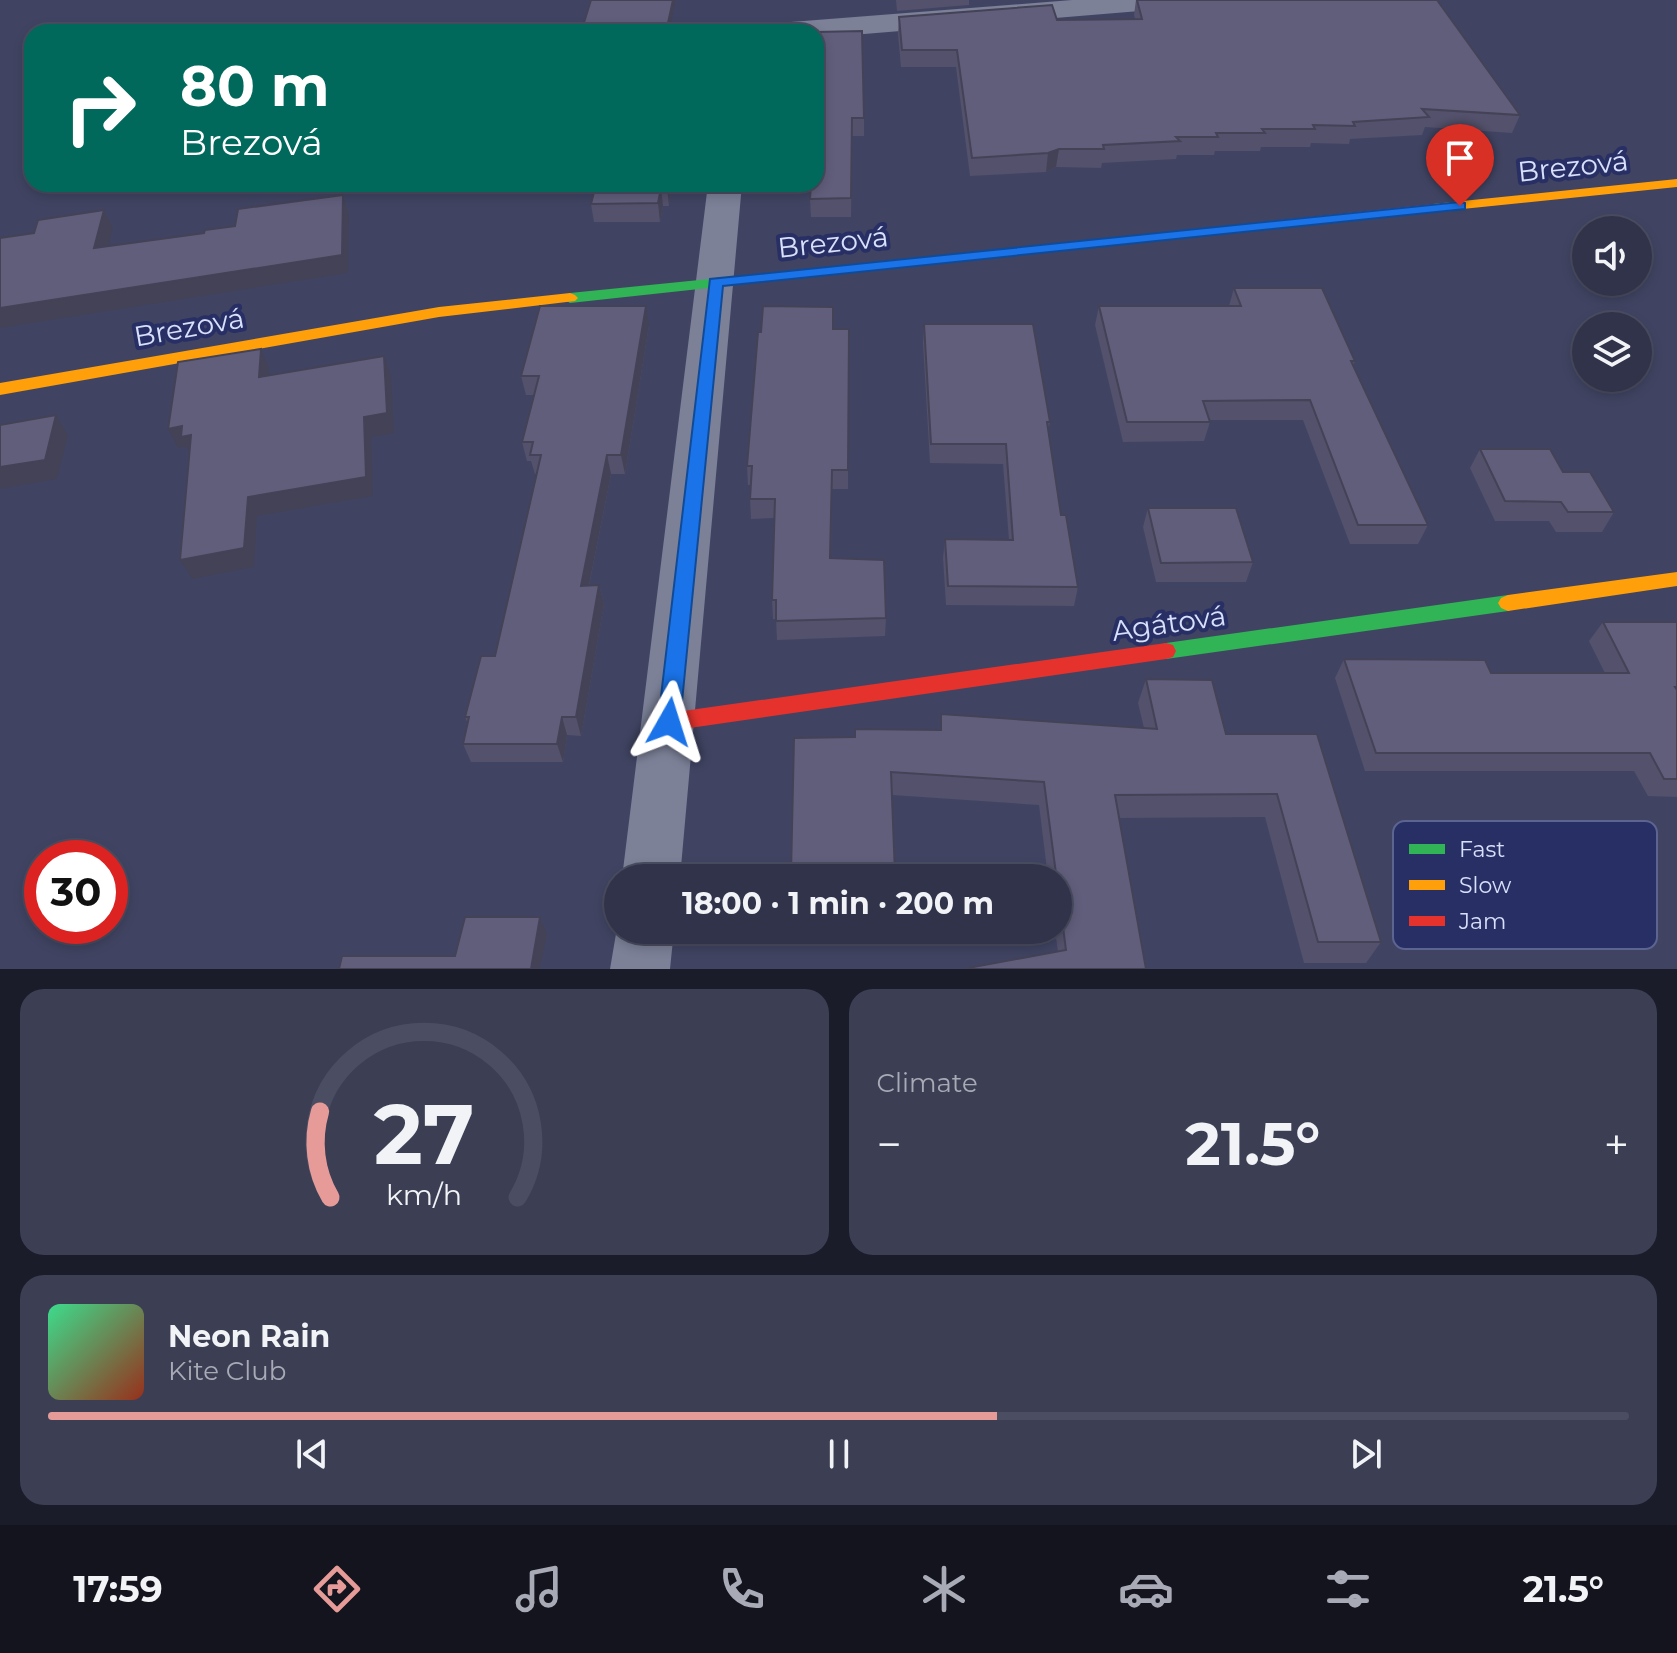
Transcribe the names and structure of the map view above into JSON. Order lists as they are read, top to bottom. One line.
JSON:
{"streets":{"street":["Brezová","Agátová"]},"legend":["Fast","Slow","Jam"],"page":{"turn":["80 m","Brezová"],"limit":"30","trip":"18:00 · 1 min · 200 m","tile":"Climate","heat":["−","21.5°","+"],"song":["Neon Rain","Kite Club"],"tabs":["17:59","21.5°"],"gauge":["27","km/h"]}}
